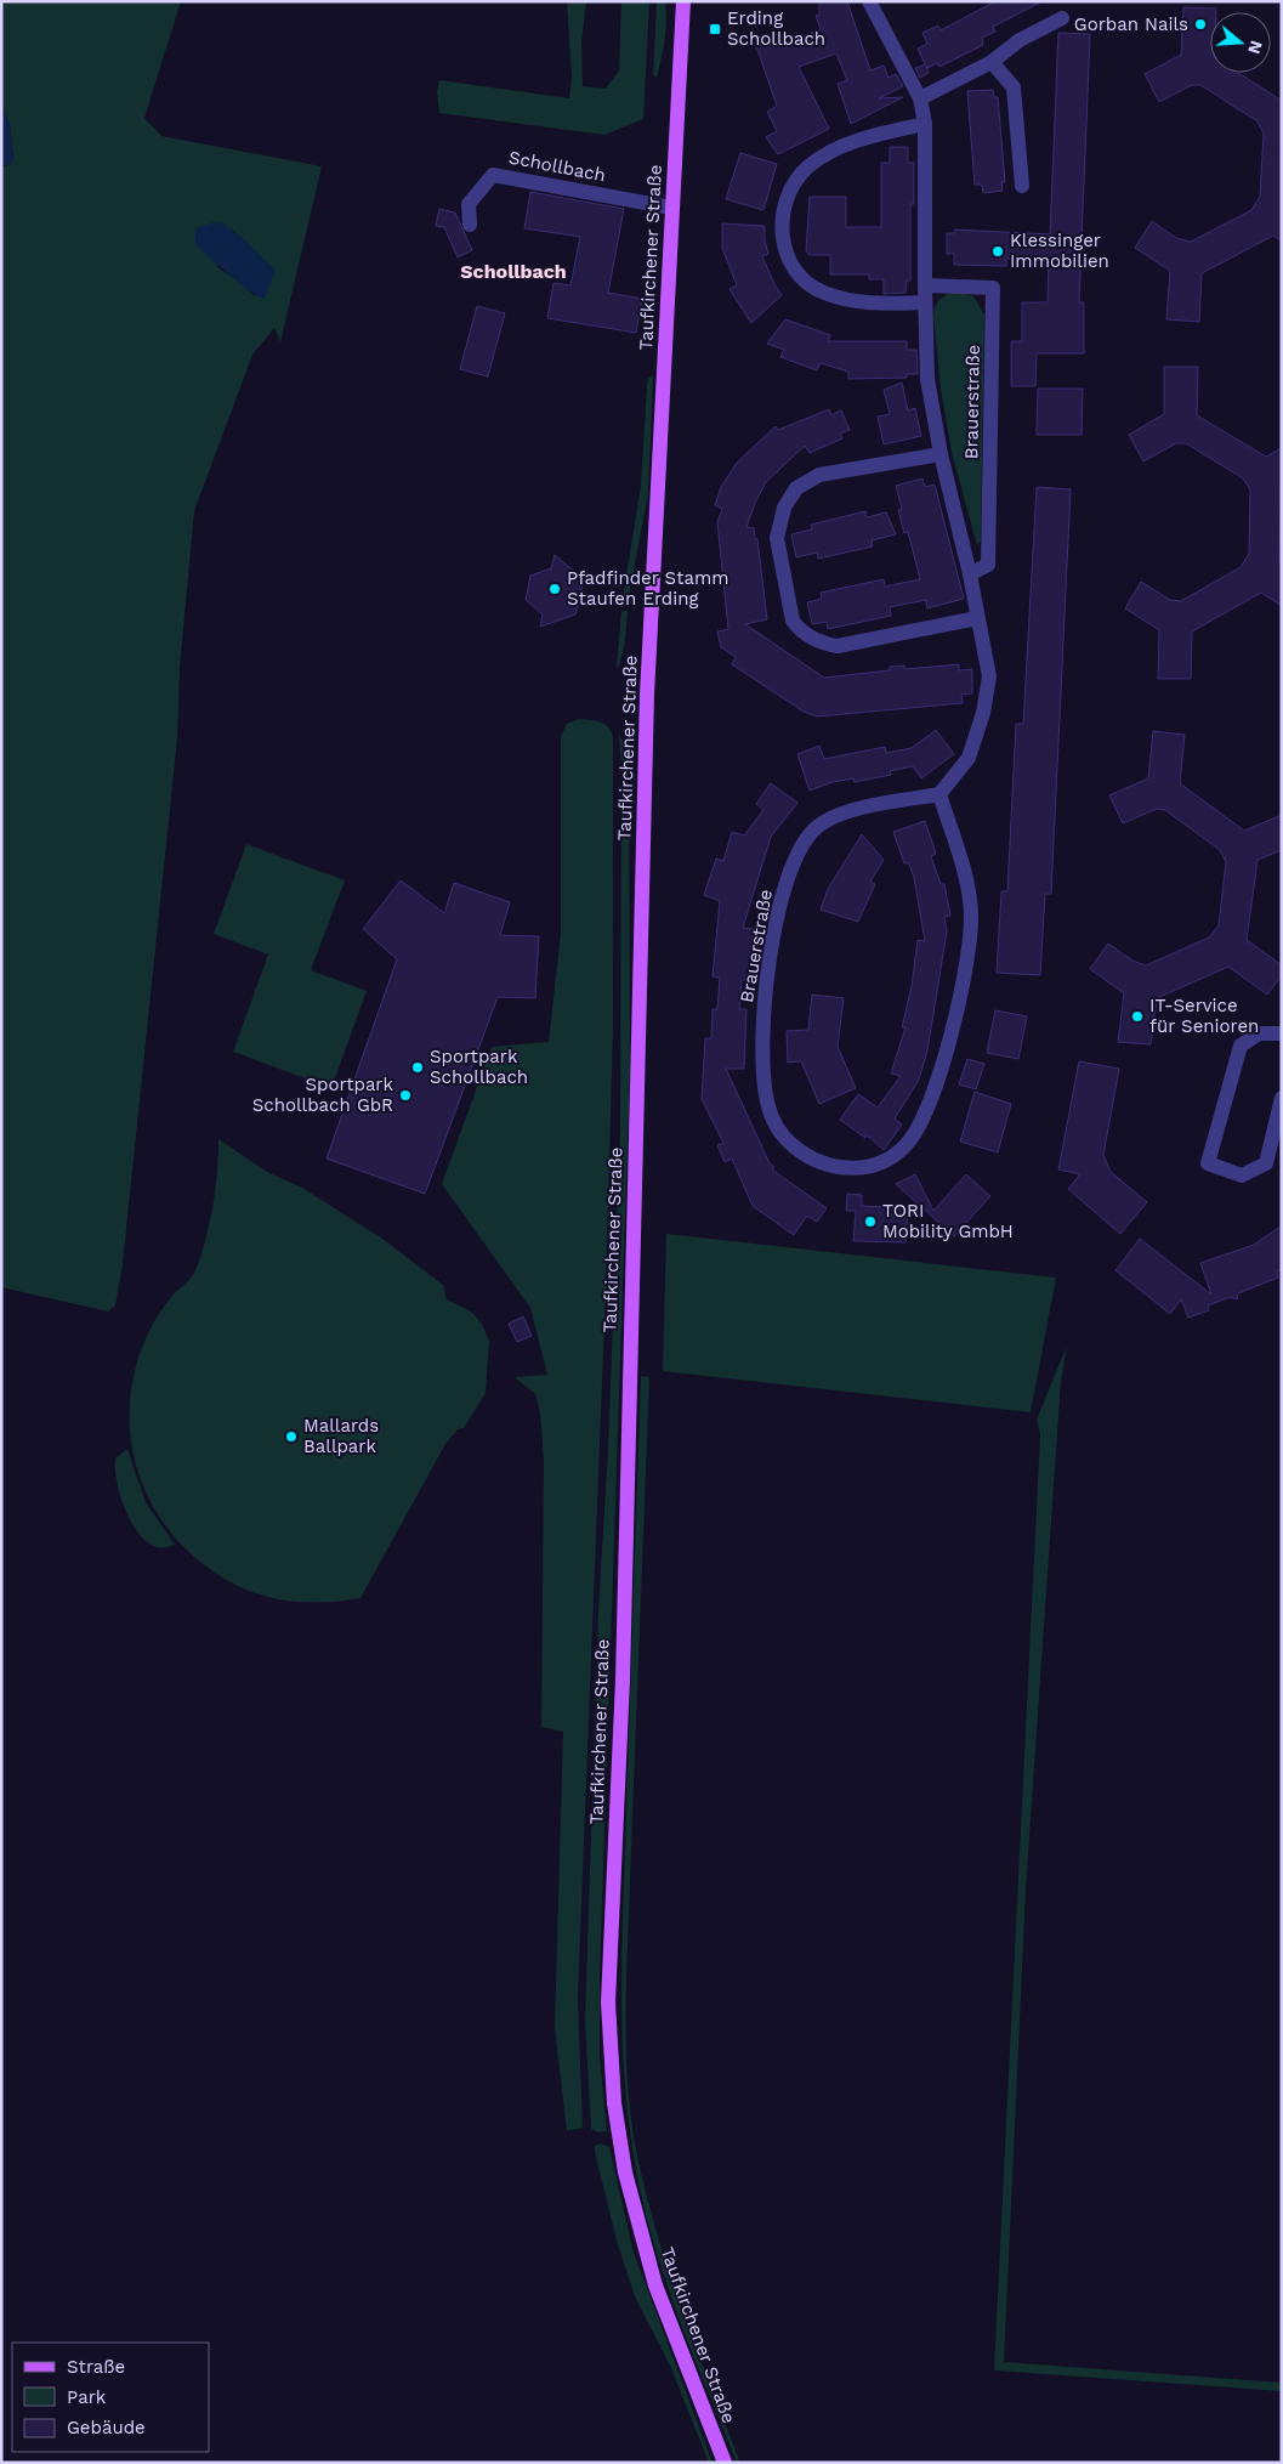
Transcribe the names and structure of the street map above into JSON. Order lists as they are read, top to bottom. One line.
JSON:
{"streets":{"main road":["Taufkirchener Straße"],"street":["Schollbach","Brauerstraße"]},"crossings":[["Schollbach","Taufkirchener Straße"]],"districts":["Schollbach"],"places":{"other":["Gorban Nails","Klessinger Immobilien","Pfadfinder Stamm Staufen Erding","IT-Service für Senioren","Sportpark Schollbach","Sportpark Schollbach GbR","TORI Mobility GmbH","Mallards Ballpark"],"transit":["Erding Schollbach"]},"legend":["Straße","Park","Gebäude"],"north":"right"}
